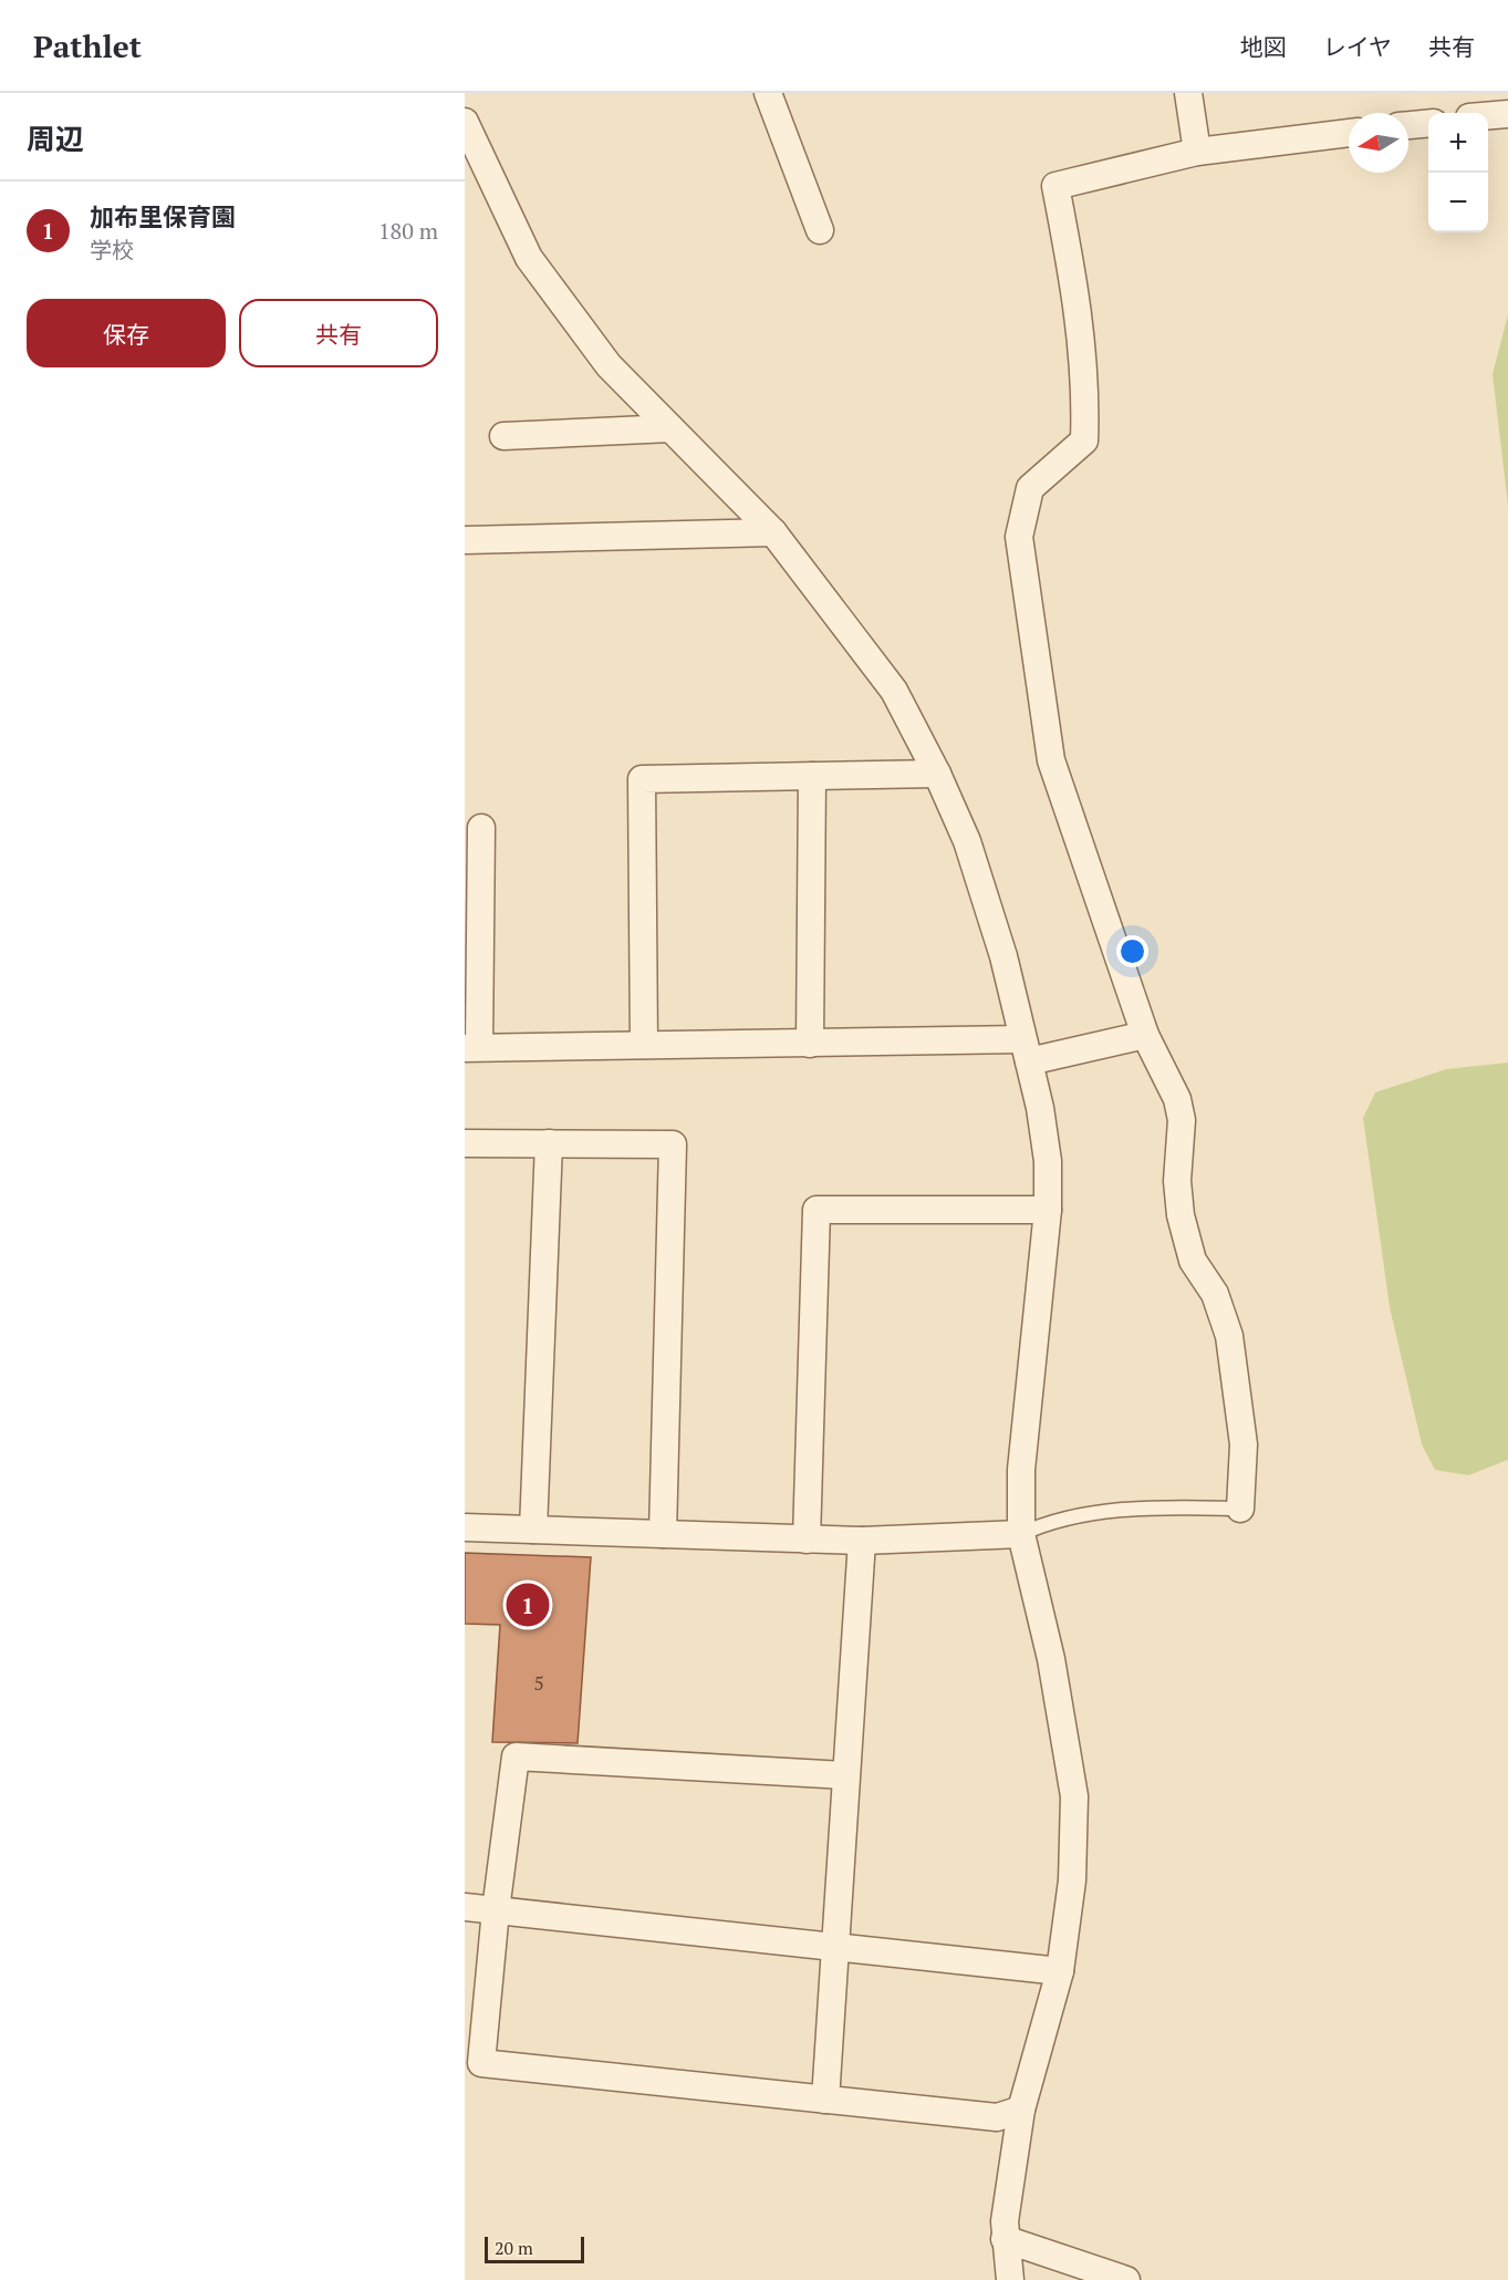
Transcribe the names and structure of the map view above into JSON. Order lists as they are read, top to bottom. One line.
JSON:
{"house_numbers":["5"],"scale_bar":"20 m","north":"left","page":{"header":"Pathlet","nav":["地図","レイヤ","共有"],"heading":"周辺","map_buttons":["+","−"],"list":[{"mark":"1","name":"加布里保育園","note":"学校","value":"180 m"}],"buttons":["保存","共有"],"pins":"1","scale":"20 m"}}
